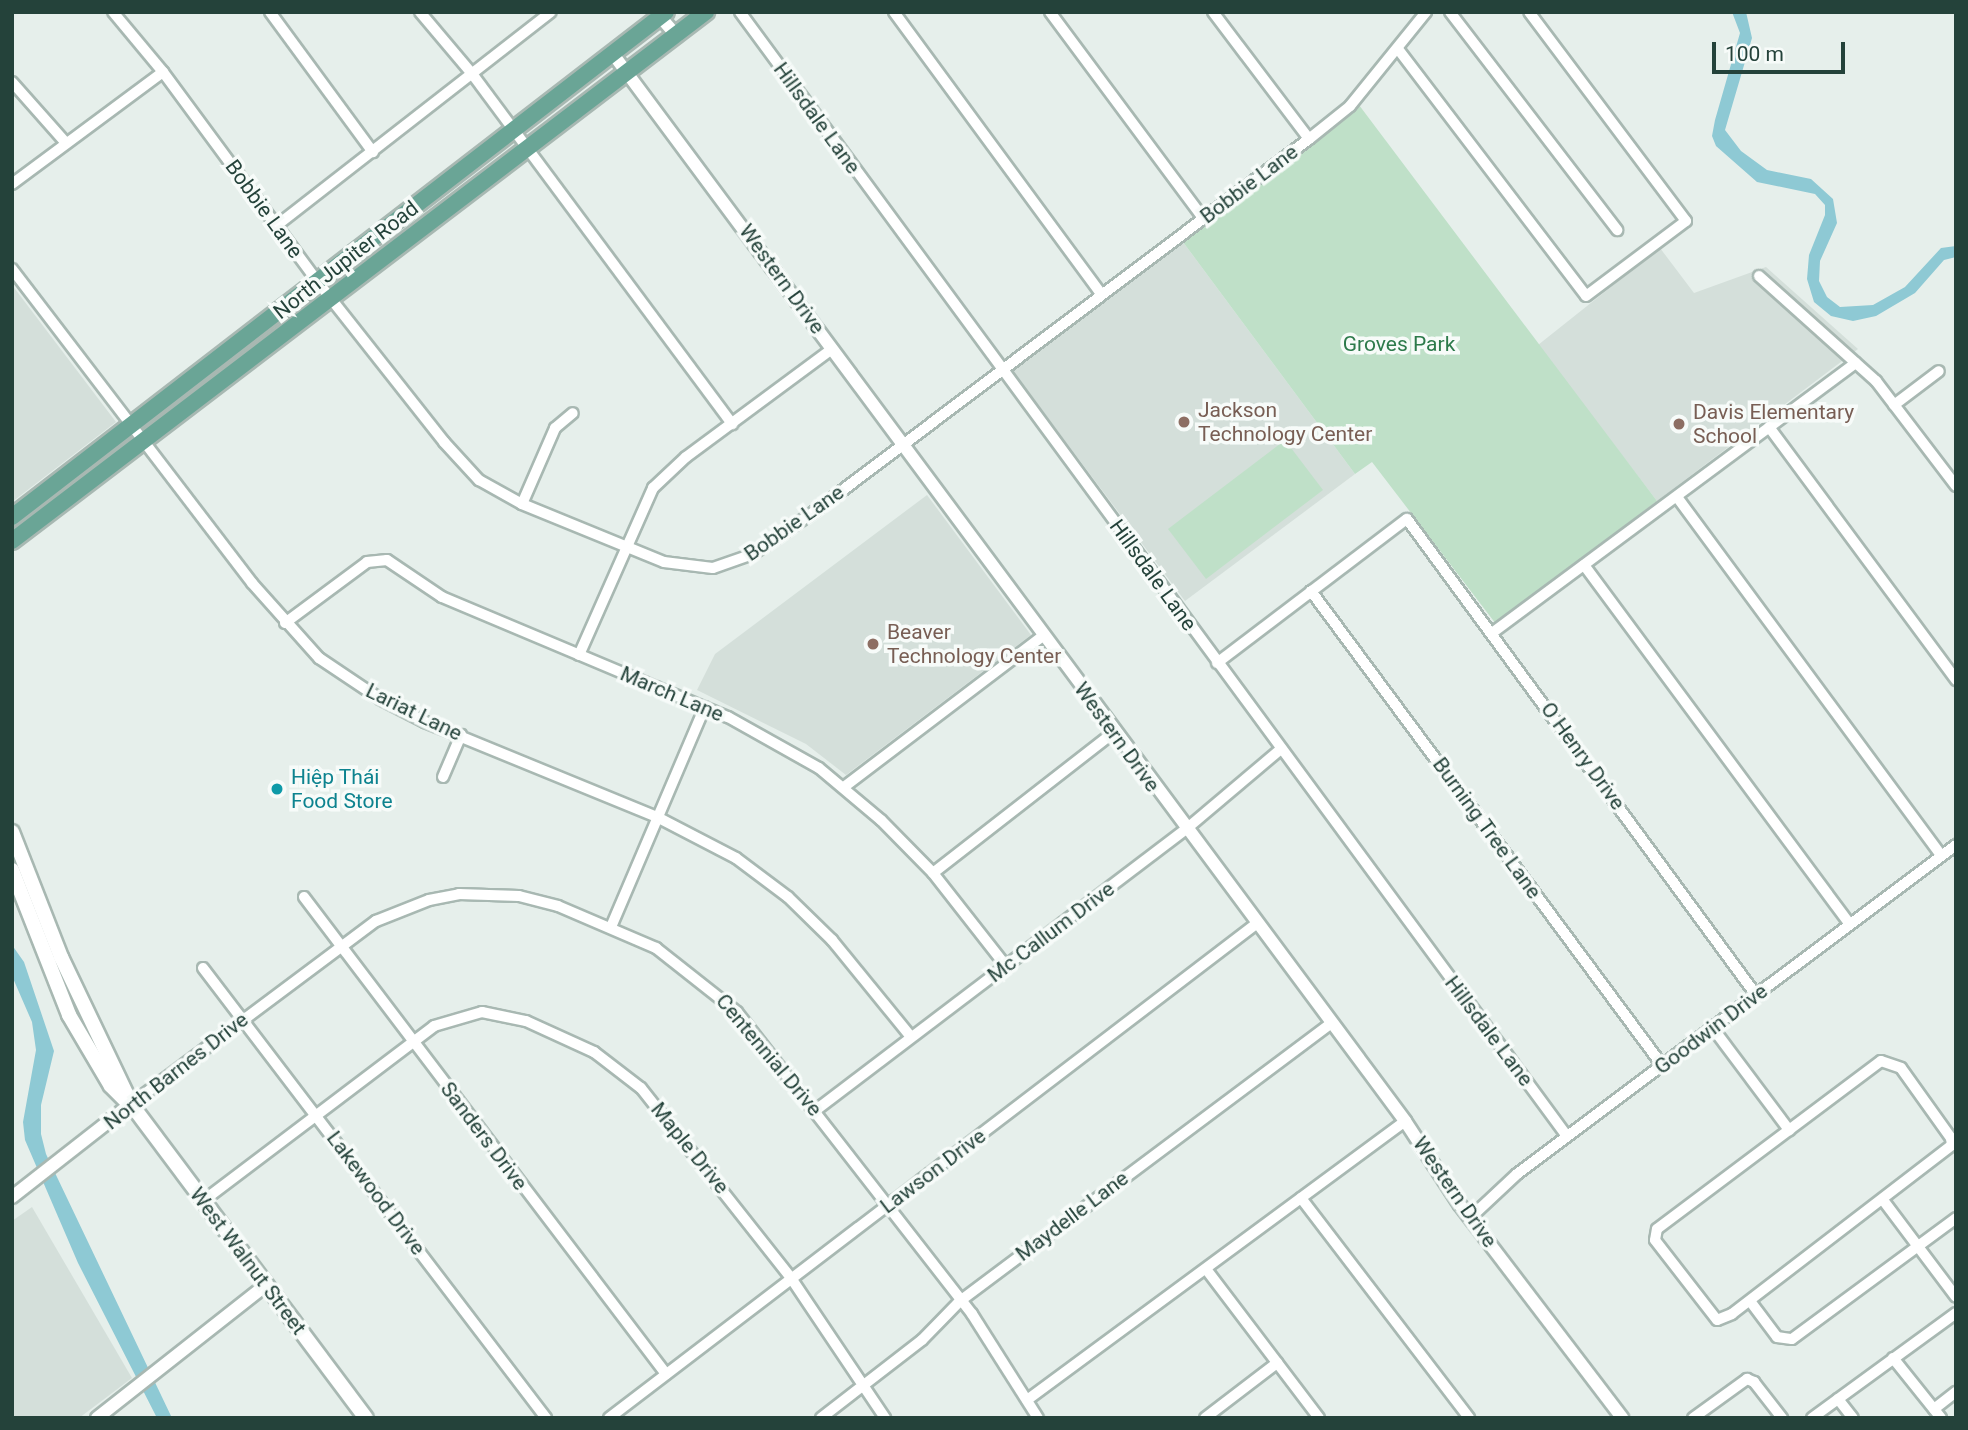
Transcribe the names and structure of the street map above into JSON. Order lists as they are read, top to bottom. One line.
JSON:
{"streets":{"main road":["North Jupiter Road","West Walnut Street"],"street":["Hillsdale Lane","Bobbie Lane","Western Drive","March Lane","Lariat Lane","O Henry Drive","Burning Tree Lane","Mc Callum Drive","Goodwin Drive","Centennial Drive","North Barnes Drive","Sanders Drive","Maple Drive","Lawson Drive","Lakewood Drive","Maydelle Lane"]},"crossings":[["Hillsdale Lane","Bobbie Lane"],["Hillsdale Lane","Mc Callum Drive"],["Hillsdale Lane","Goodwin Drive"],["Bobbie Lane","North Jupiter Road"],["Bobbie Lane","Western Drive"],["North Jupiter Road","Western Drive"],["North Jupiter Road","Lariat Lane"],["Western Drive","Mc Callum Drive"],["Western Drive","Goodwin Drive"],["Western Drive","Lawson Drive"],["Western Drive","Maydelle Lane"],["March Lane","Lariat Lane"],["March Lane","Mc Callum Drive"],["Lariat Lane","Mc Callum Drive"],["O Henry Drive","Burning Tree Lane"],["O Henry Drive","Goodwin Drive"],["Burning Tree Lane","Goodwin Drive"],["Mc Callum Drive","Centennial Drive"],["Centennial Drive","North Barnes Drive"],["Centennial Drive","Sanders Drive"],["Centennial Drive","Lawson Drive"],["Centennial Drive","Maydelle Lane"],["North Barnes Drive","Sanders Drive"],["North Barnes Drive","Lakewood Drive"],["North Barnes Drive","West Walnut Street"],["Sanders Drive","Maple Drive"],["Sanders Drive","Lawson Drive"],["Maple Drive","Lawson Drive"],["Maple Drive","Lakewood Drive"],["Maple Drive","Maydelle Lane"],["Maple Drive","West Walnut Street"]],"parks":["Groves Park"],"places":["Jackson Technology Center","Davis Elementary School","Beaver Technology Center","Hiệp Thái Food Store"],"scale_bar":"100 m"}
